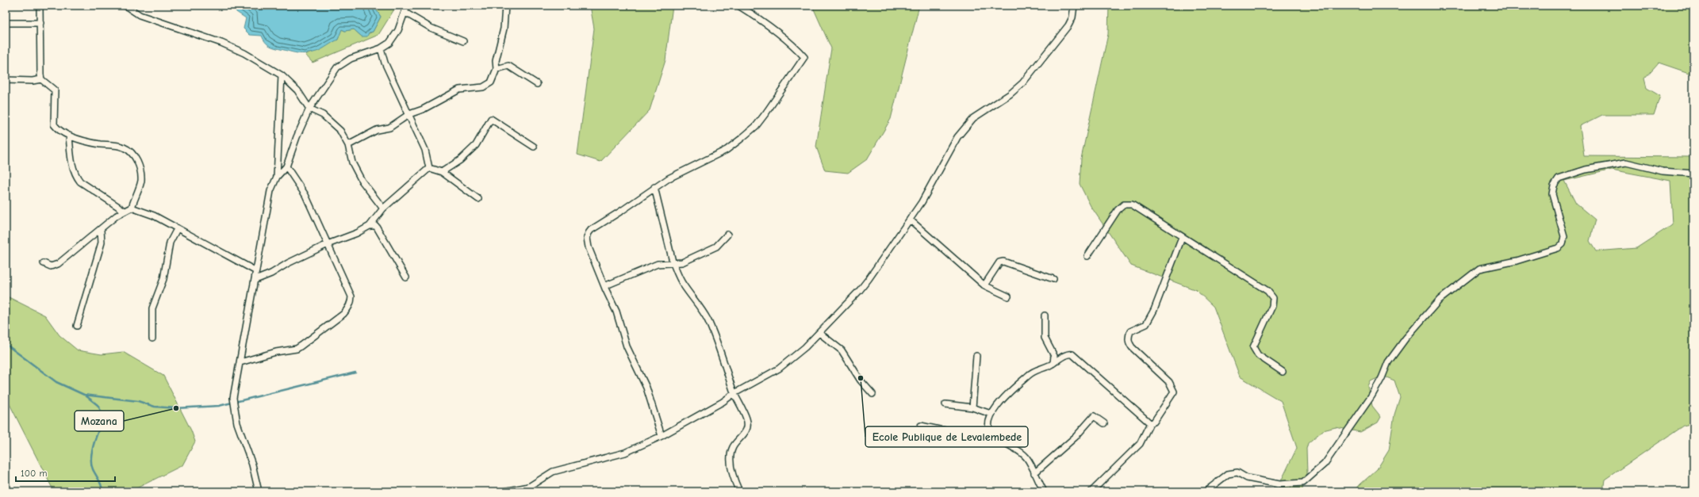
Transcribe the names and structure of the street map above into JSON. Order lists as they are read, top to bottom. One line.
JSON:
{"places":["Ecole Publique de Levalembede","Mozana"],"scale_bar":"100 m"}
